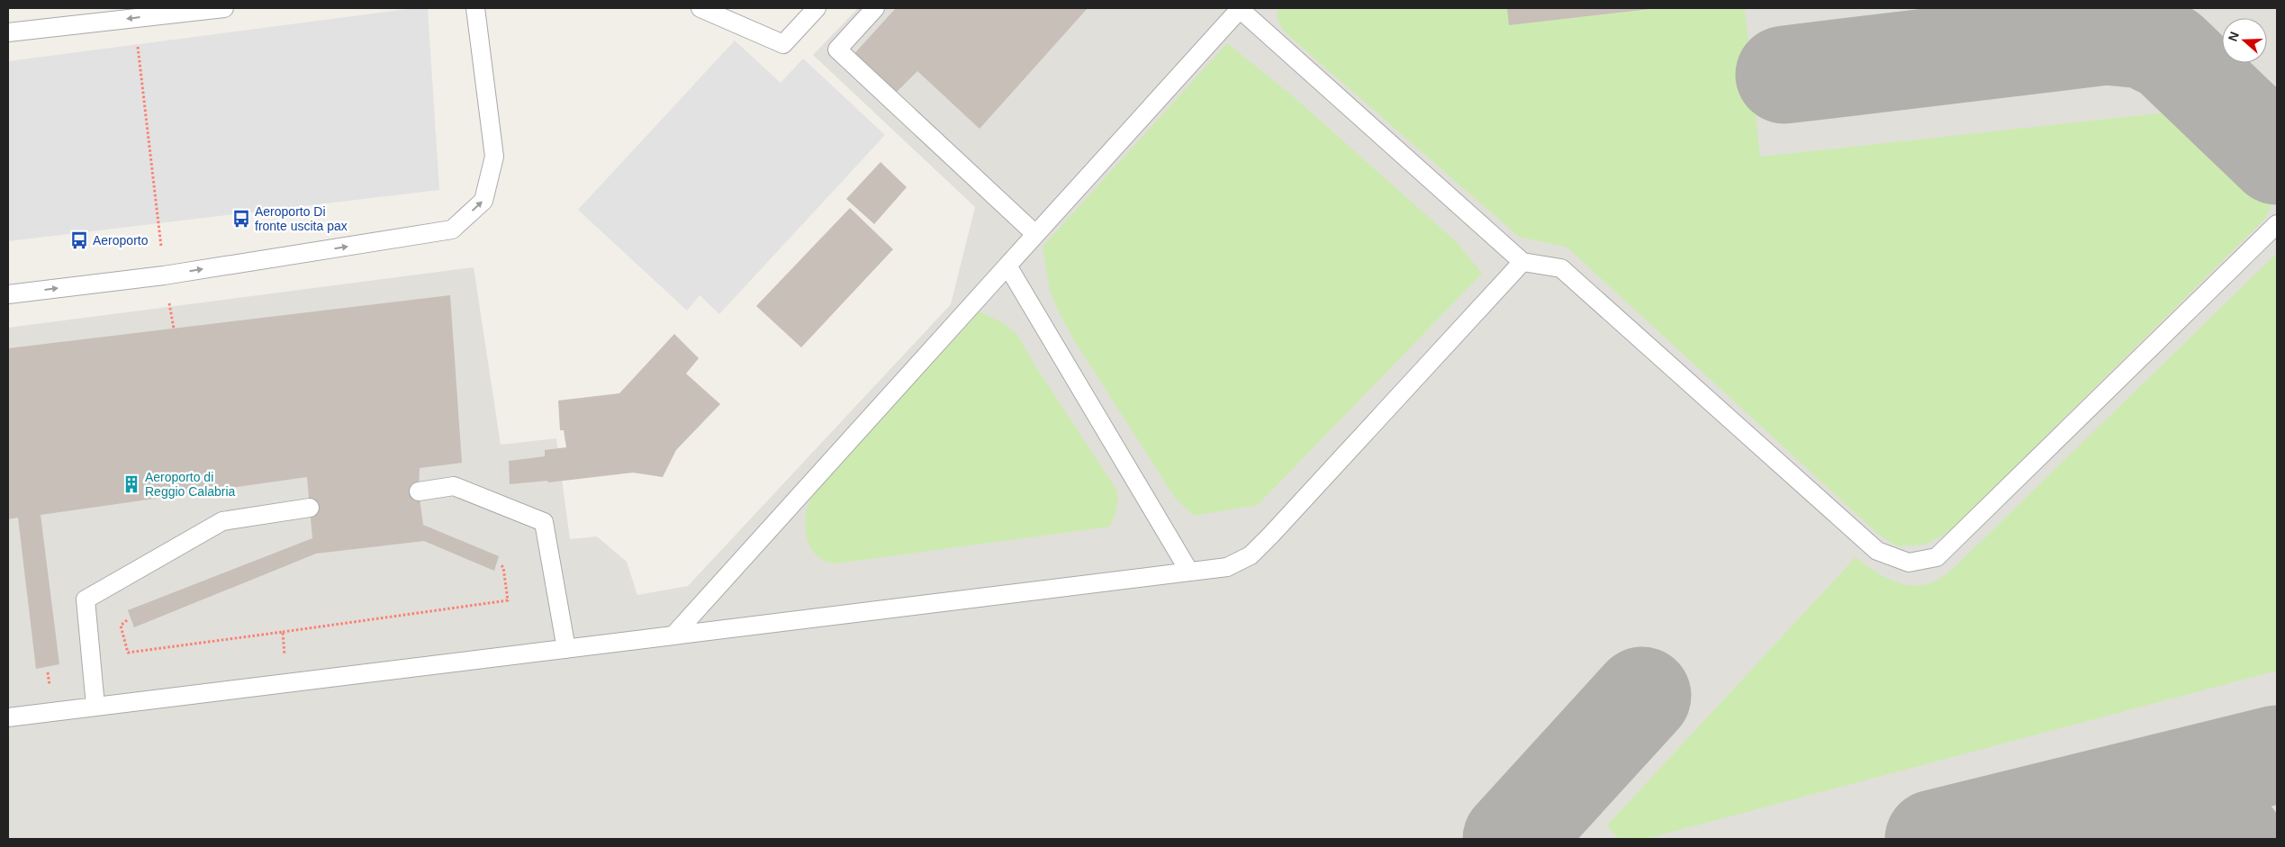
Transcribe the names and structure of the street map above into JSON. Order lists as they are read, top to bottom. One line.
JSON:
{"places":{"bus stop":["Aeroporto Di fronte uscita pax","Aeroporto"],"building":["Aeroporto di Reggio Calabria"]},"north":"left"}
